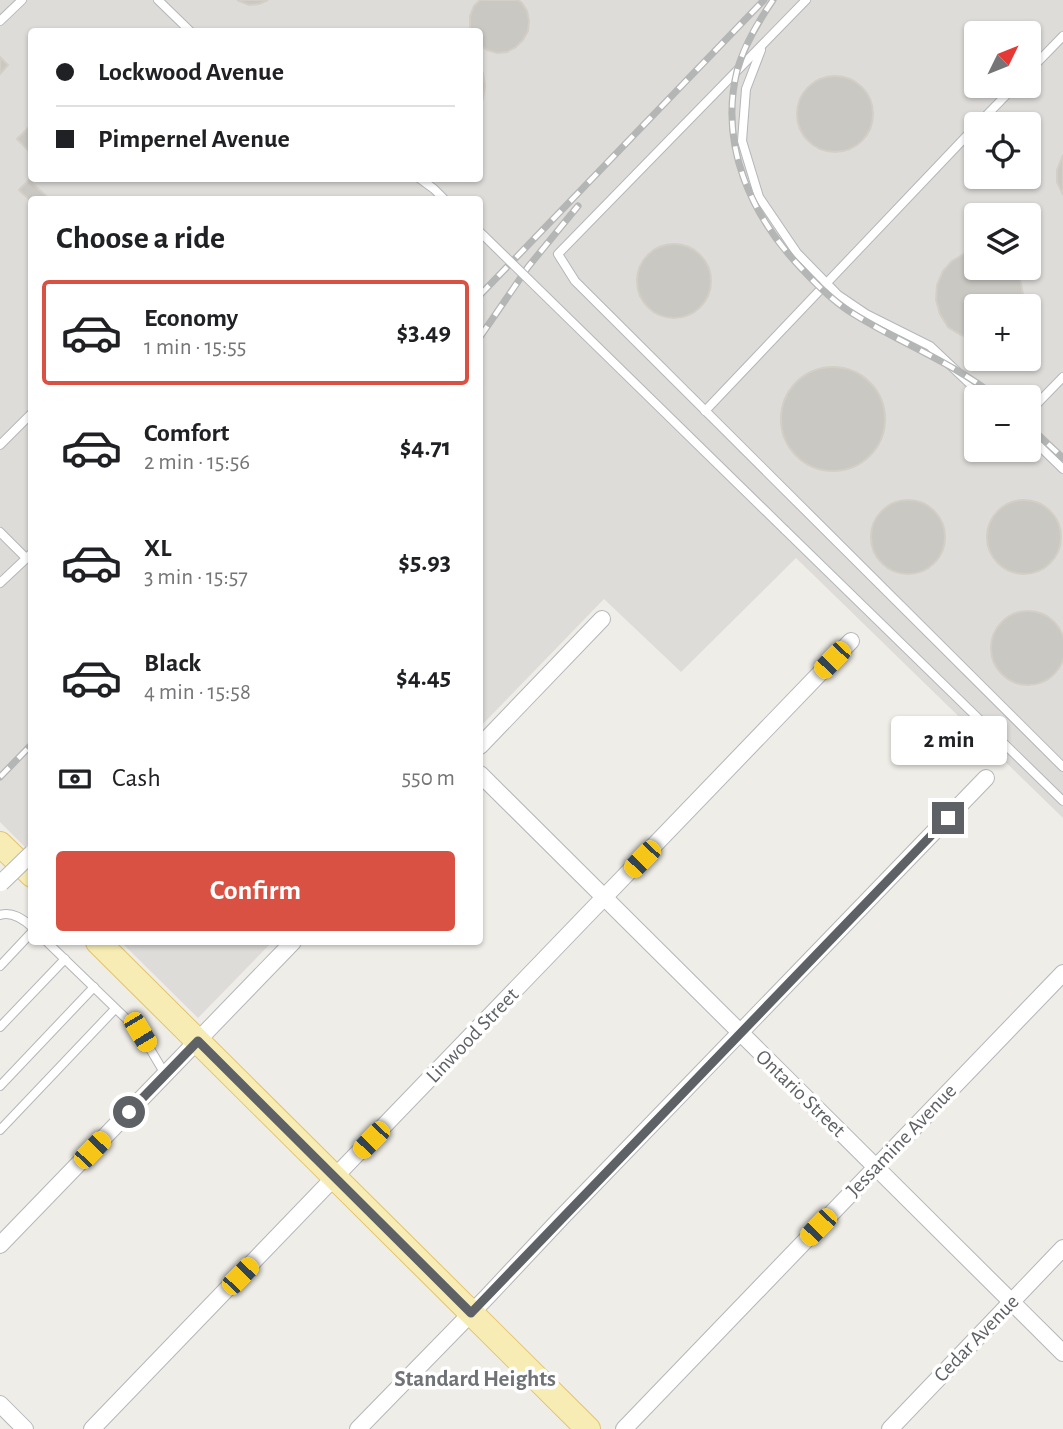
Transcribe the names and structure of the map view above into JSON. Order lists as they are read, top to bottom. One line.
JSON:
{"streets":{"street":["Linwood Street","Ontario Street","Jessamine Avenue","Cedar Avenue"]},"crossings":[["Linwood Street","Ontario Street"],["Ontario Street","Jessamine Avenue"],["Ontario Street","Cedar Avenue"]],"districts":["Standard Heights"],"north":"top right","page":{"map_buttons":["+","−"],"banner":["Lockwood Avenue","Pimpernel Avenue"],"heading":"Choose a ride","list":[{"name":"Economy","note":"1 min · 15:55","value":"$3.49"},{"name":"Comfort","note":"2 min · 15:56","value":"$4.71"},{"name":"XL","note":"3 min · 15:57","value":"$5.93"},{"name":"Black","note":"4 min · 15:58","value":"$4.45"}],"bubble":"2 min","pay":["Cash","550 m"],"buttons":"Confirm"}}
